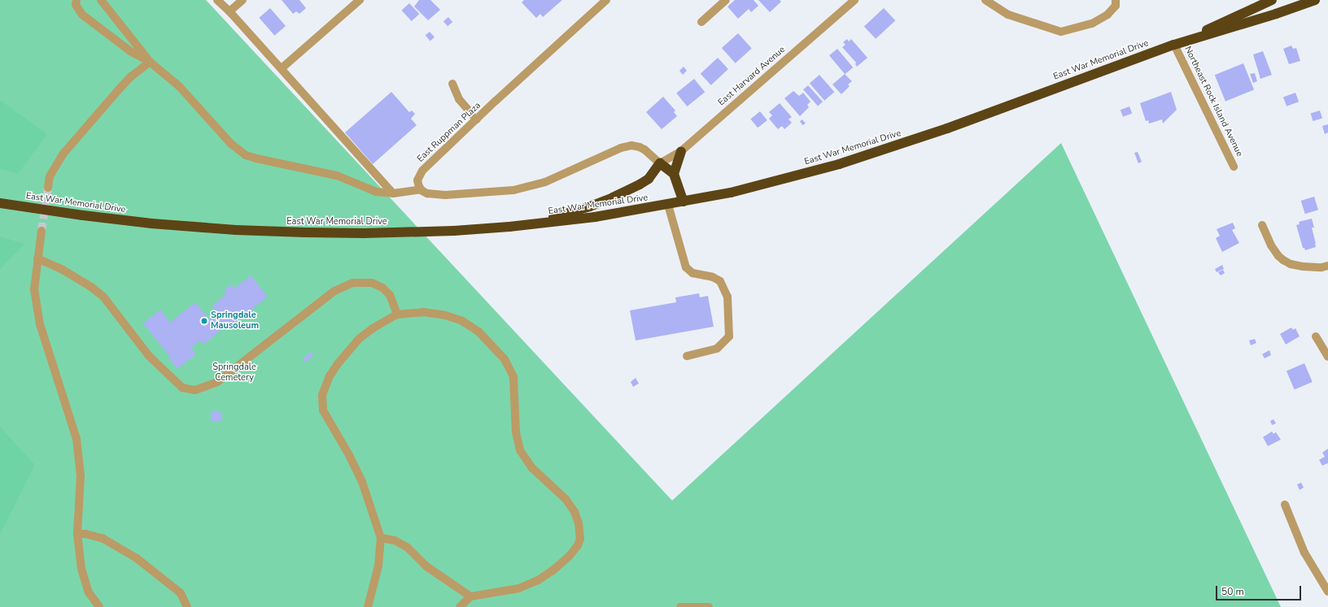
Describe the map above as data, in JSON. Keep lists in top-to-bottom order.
{
  "streets": {
    "highway": ["East War Memorial Drive"],
    "street": ["East Harvard Avenue", "Northeast Rock Island Avenue", "East Ruppman Plaza"]
  },
  "crossings": [
    ["East War Memorial Drive", "Northeast Rock Island Avenue"]
  ],
  "parks": ["Springdale Cemetery"],
  "places": ["Springdale Mausoleum"],
  "scale_bar": "50 m"
}
